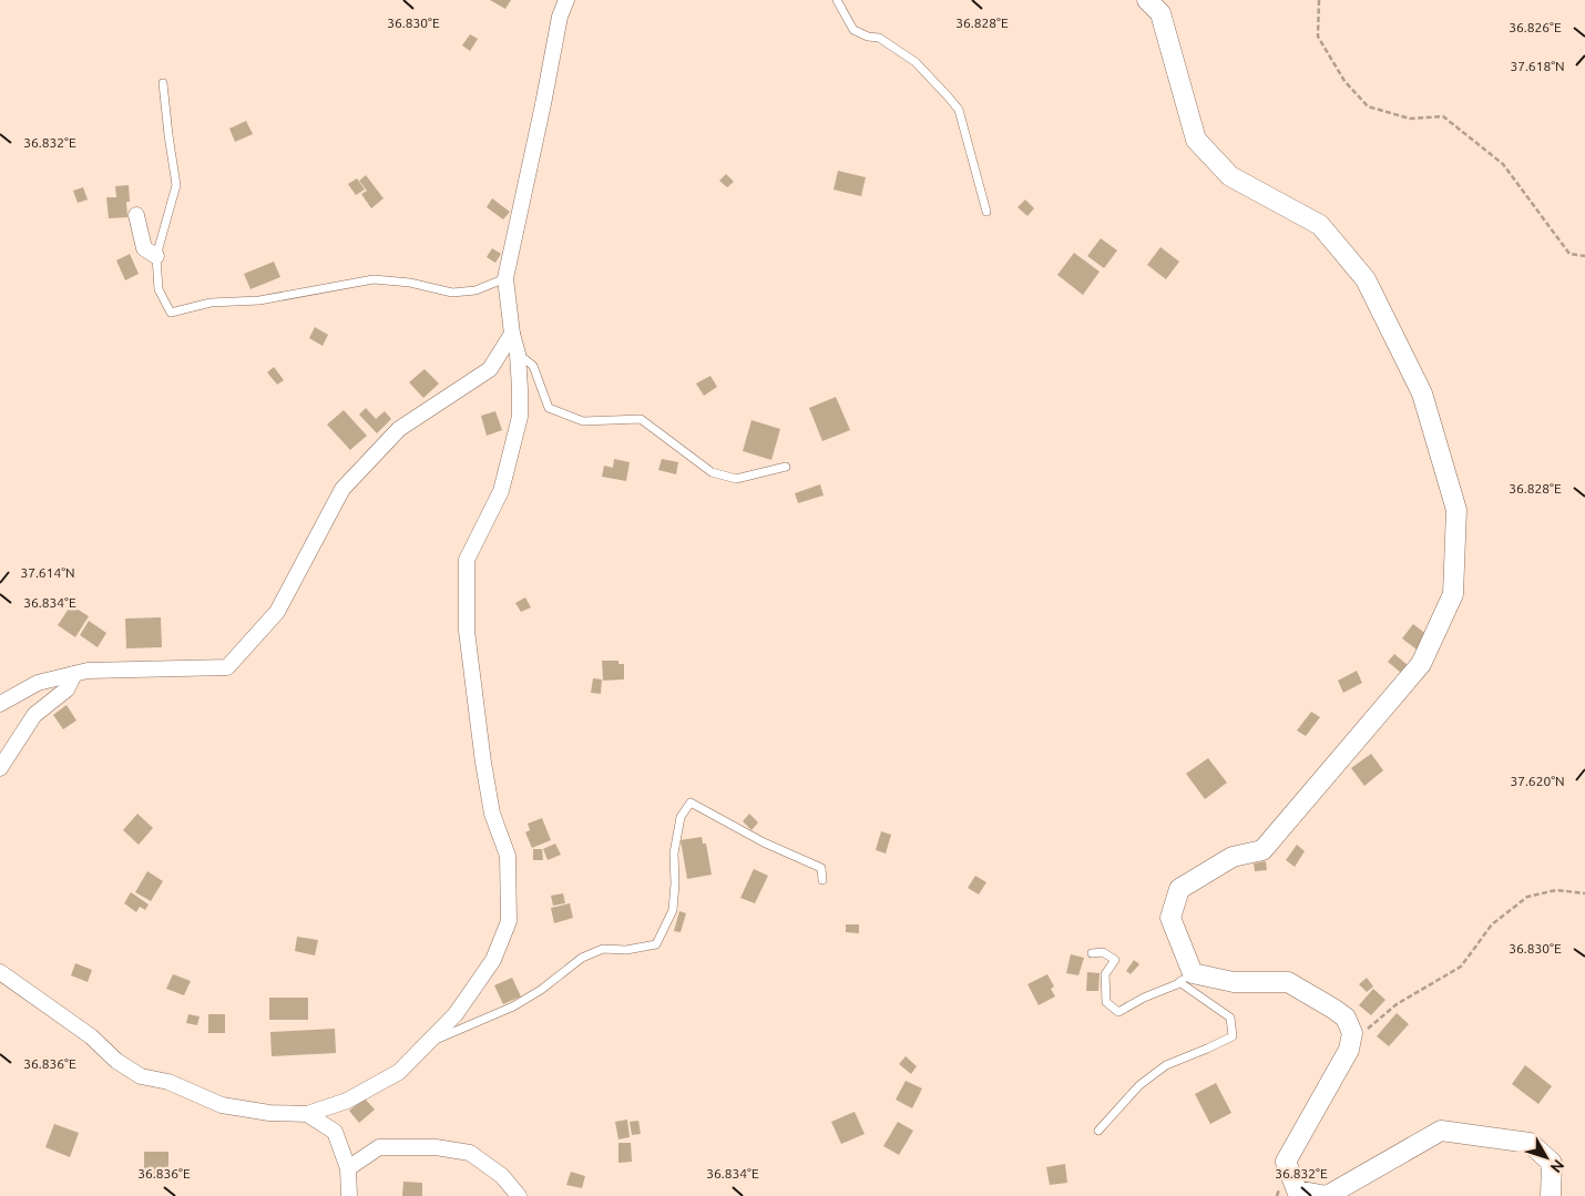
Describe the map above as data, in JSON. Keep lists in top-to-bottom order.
{
  "north": "bottom right",
  "coordinates": [
    "36.830°E",
    "36.828°E",
    "36.826°E",
    "37.618°N",
    "36.832°E",
    "37.614°N",
    "36.834°E",
    "37.620°N",
    "36.836°E"
  ]
}
